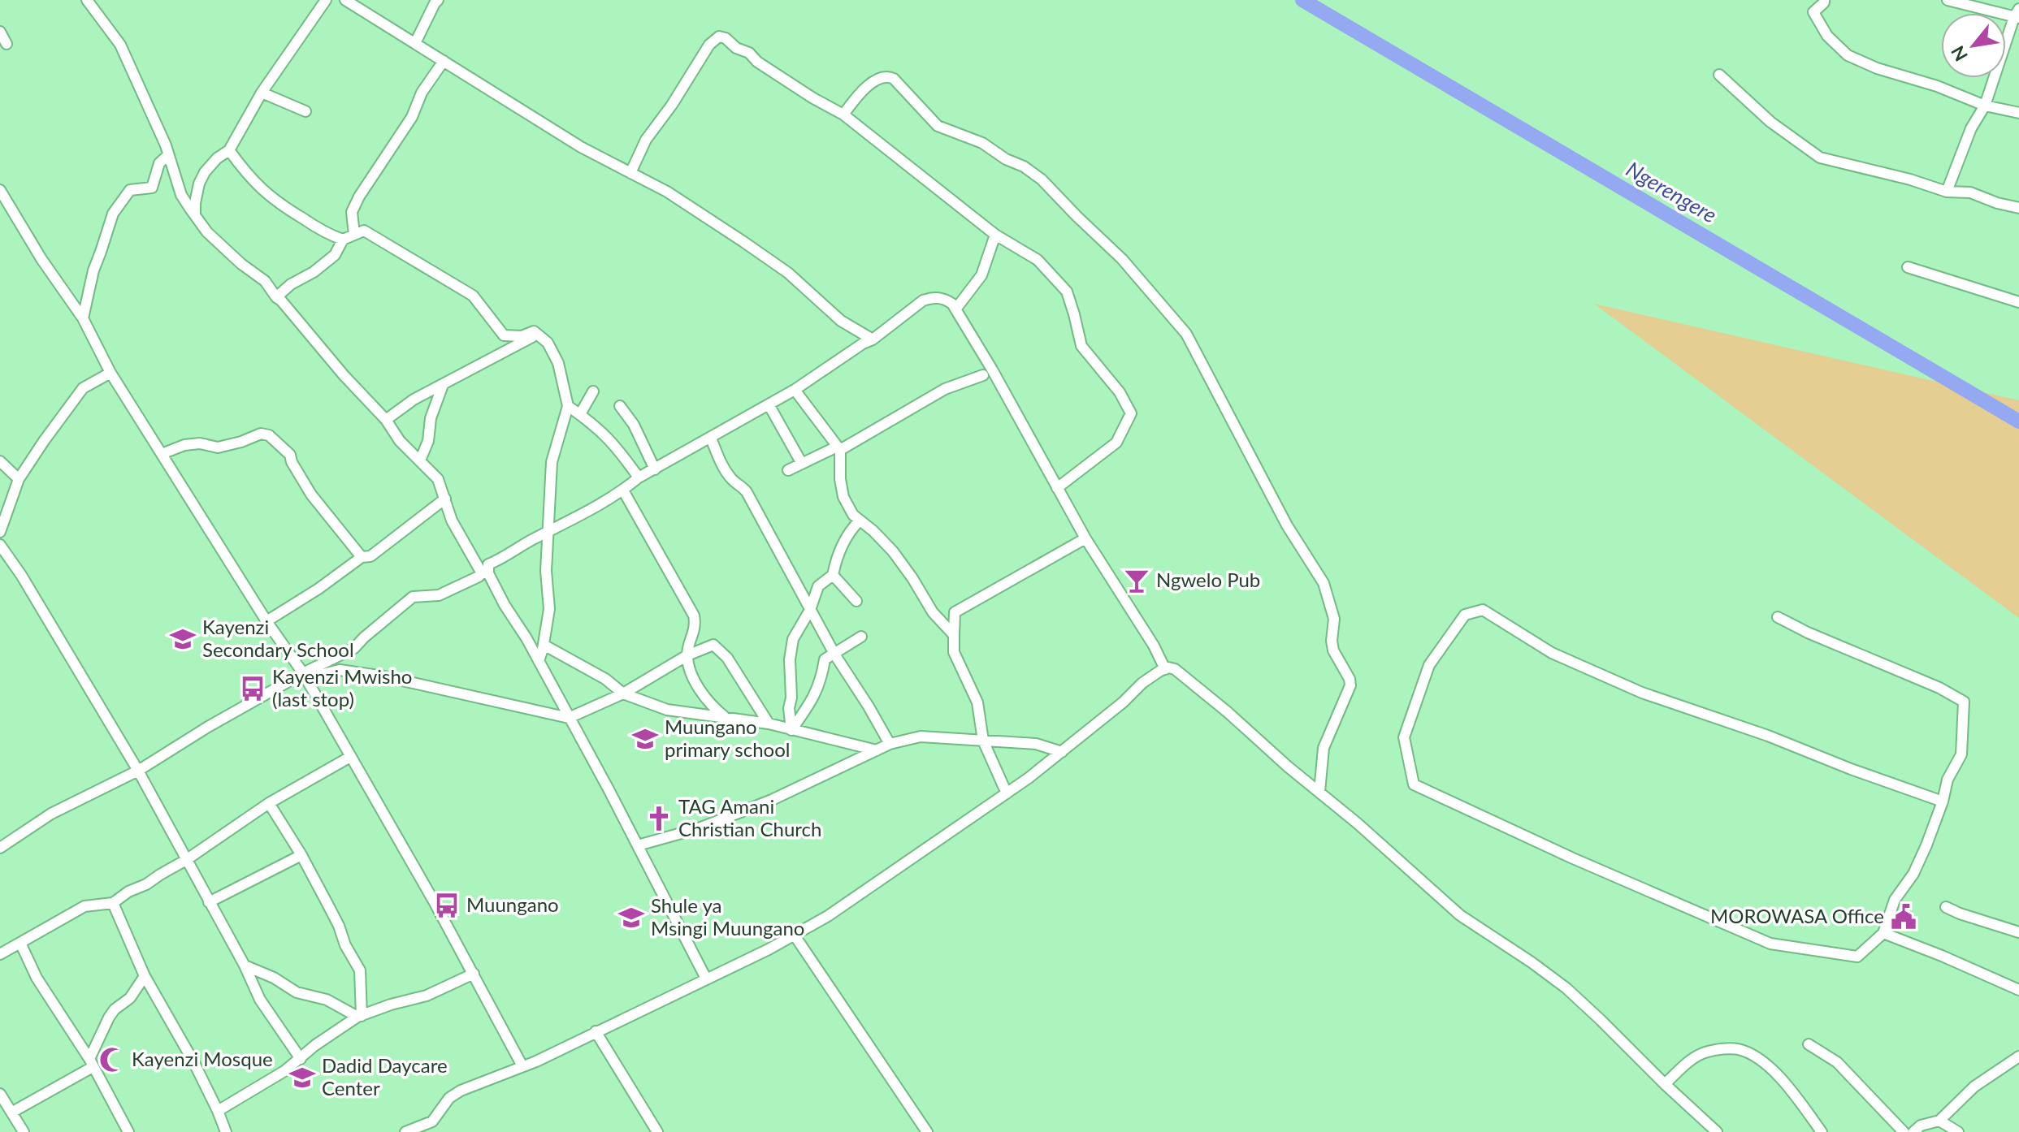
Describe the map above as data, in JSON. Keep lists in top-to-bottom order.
{
  "water": ["Ngerengere"],
  "places": {
    "bar": ["Ngwelo Pub"],
    "school or university": [
      "Kayenzi Secondary School",
      "Muungano primary school",
      "Shule ya Msingi Muungano",
      "Dadid Daycare Center"
    ],
    "bus stop": ["Kayenzi Mwisho (last stop)", "Muungano"],
    "church": ["TAG Amani Christian Church"],
    "public building": ["MOROWASA Office"],
    "mosque": ["Kayenzi Mosque"]
  },
  "north": "bottom left"
}
